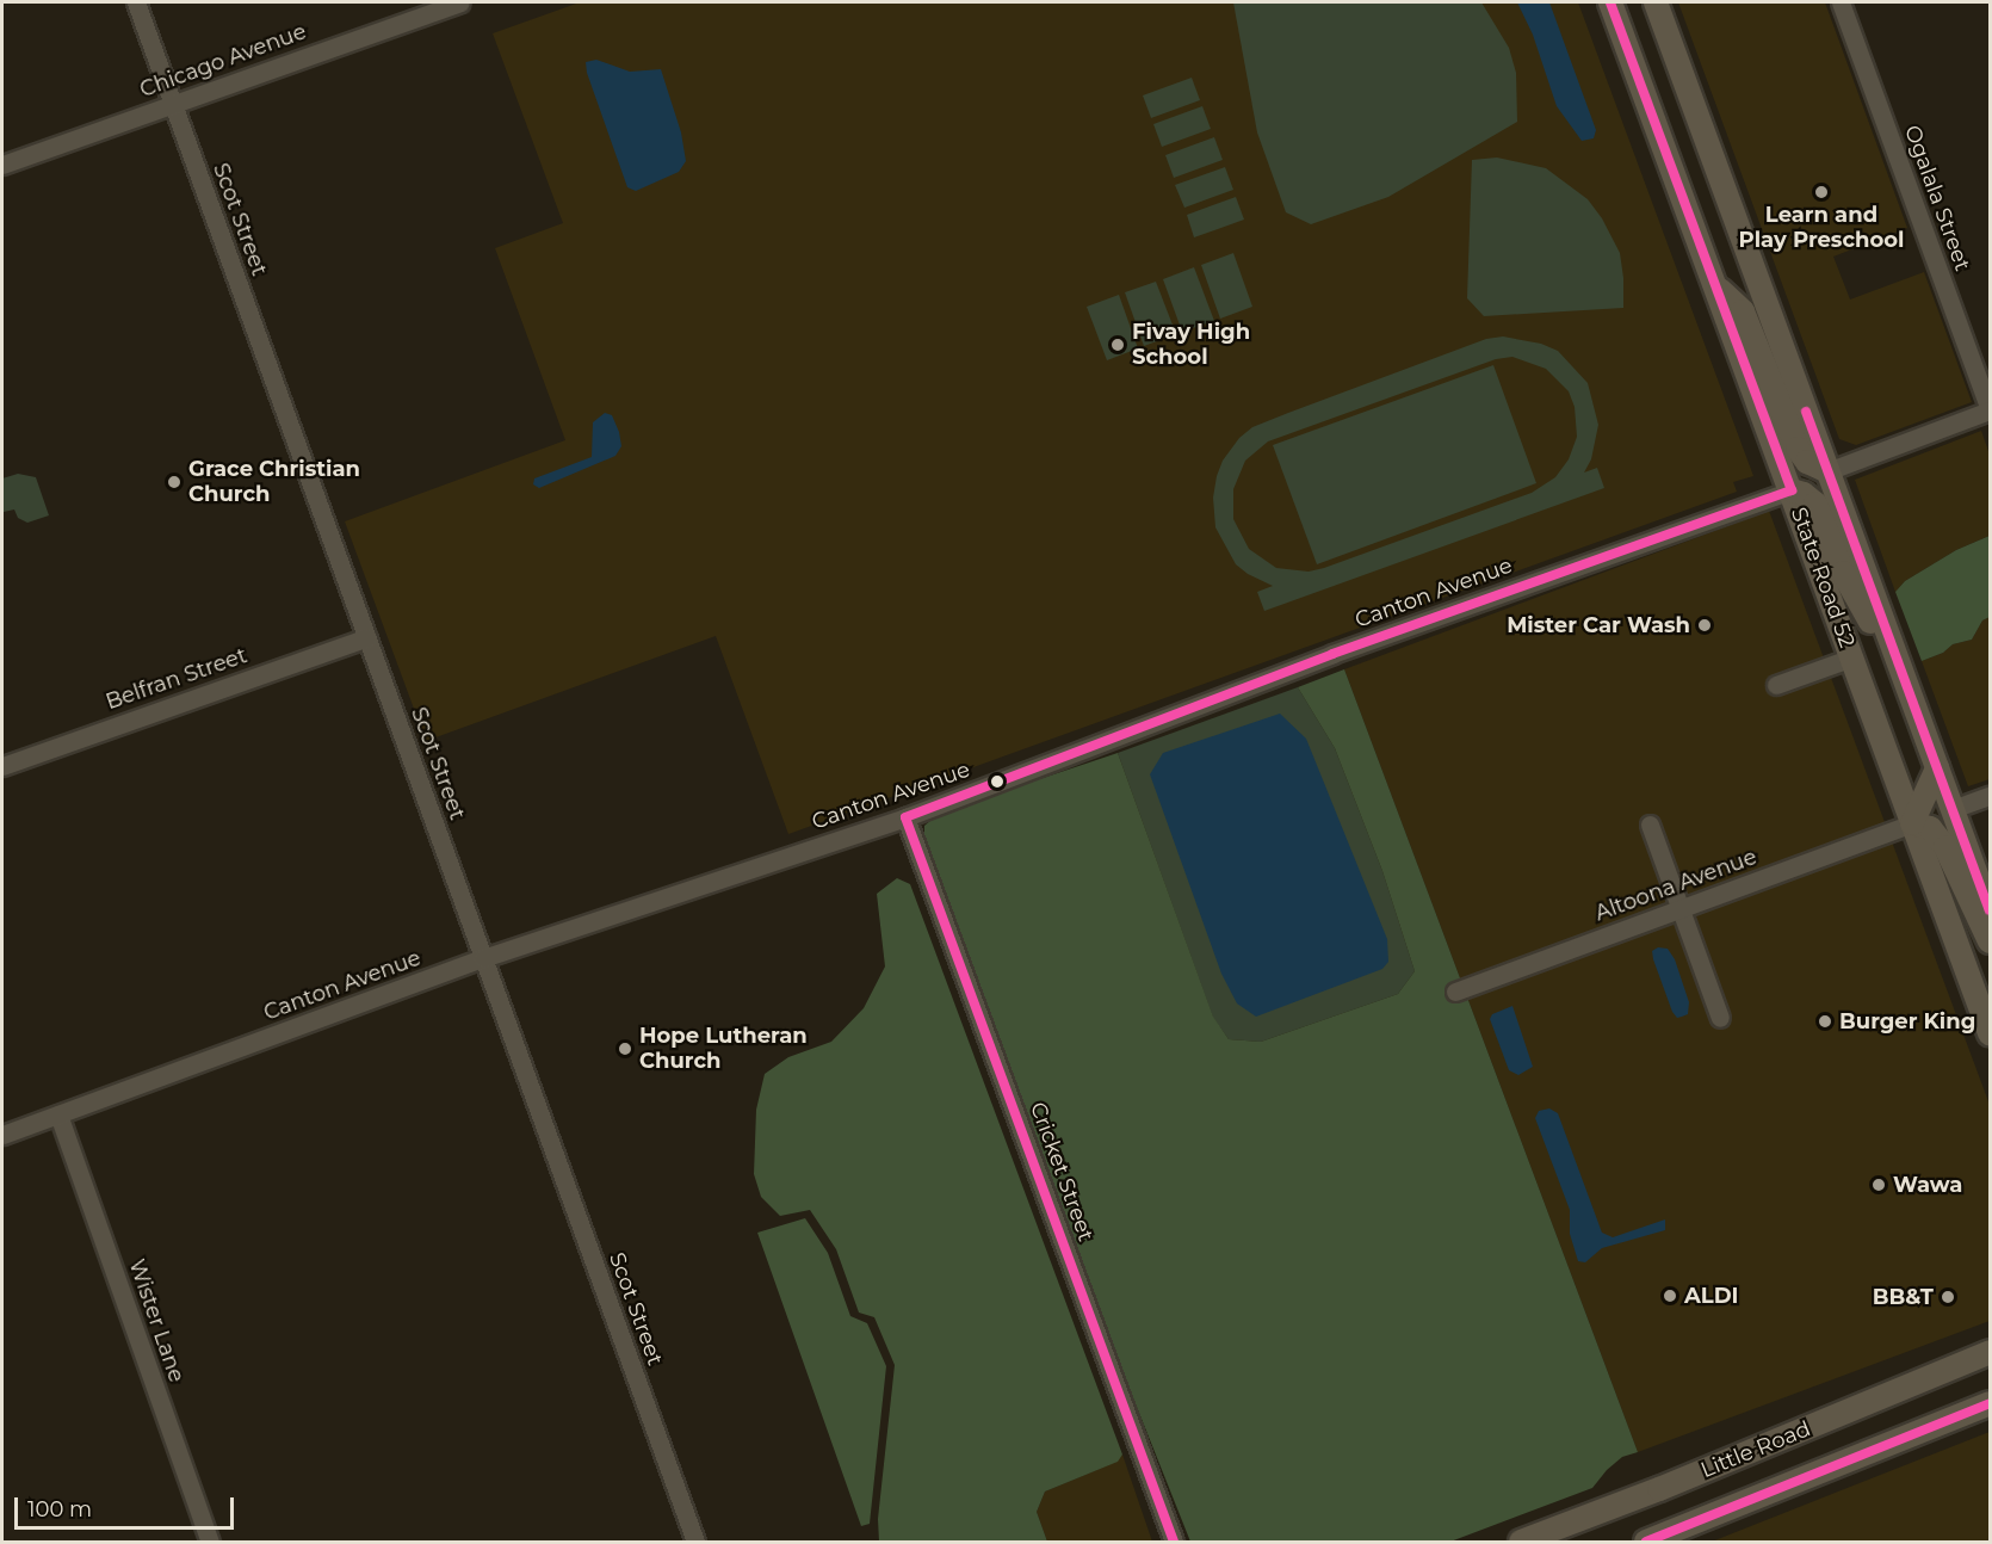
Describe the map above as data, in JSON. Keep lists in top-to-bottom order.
{
  "streets": {
    "main road": ["State Road 52", "Little Road"],
    "street": [
      "Chicago Avenue",
      "Ogalala Street",
      "Scot Street",
      "Canton Avenue",
      "Belfran Street",
      "Altoona Avenue",
      "Cricket Street",
      "Wister Lane"
    ]
  },
  "crossings": [
    ["Chicago Avenue", "Scot Street"],
    ["Scot Street", "Canton Avenue"],
    ["Scot Street", "Belfran Street"],
    ["State Road 52", "Canton Avenue"],
    ["State Road 52", "Altoona Avenue"],
    ["Canton Avenue", "Cricket Street"],
    ["Canton Avenue", "Wister Lane"]
  ],
  "places": [
    "Learn and Play Preschool",
    "Fivay High School",
    "Grace Christian Church",
    "Mister Car Wash",
    "Burger King",
    "Hope Lutheran Church",
    "Wawa",
    "ALDI",
    "BB&T"
  ],
  "scale_bar": "100 m"
}
